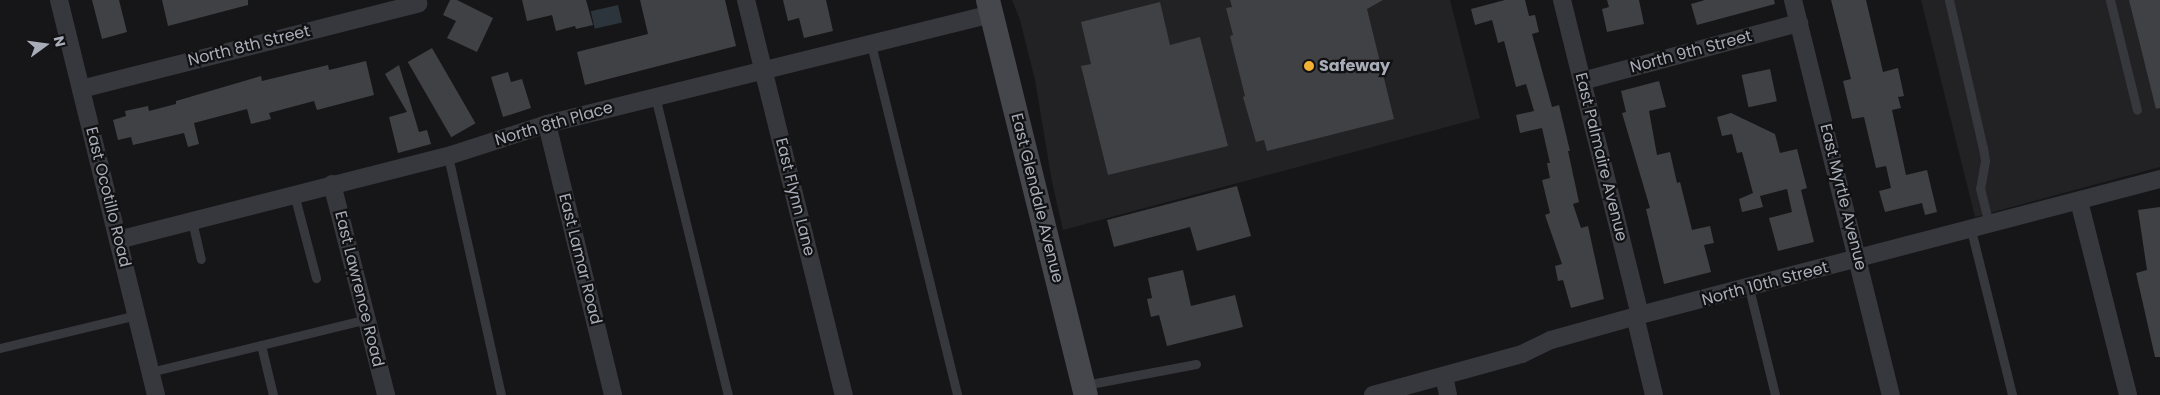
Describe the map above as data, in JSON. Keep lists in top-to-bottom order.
{
  "streets": {
    "main road": ["East Glendale Avenue"],
    "street": [
      "North 8th Street",
      "North 9th Street",
      "North 8th Place",
      "East Palmaire Avenue",
      "East Ocotillo Road",
      "East Flynn Lane",
      "East Myrtle Avenue",
      "East Lamar Road",
      "North 10th Street",
      "East Lawrence Road"
    ]
  },
  "crossings": [
    ["North 8th Street", "East Ocotillo Road"],
    ["North 9th Street", "East Palmaire Avenue"],
    ["North 9th Street", "East Myrtle Avenue"],
    ["North 8th Place", "East Ocotillo Road"],
    ["North 8th Place", "East Flynn Lane"],
    ["North 8th Place", "East Glendale Avenue"],
    ["North 8th Place", "East Lamar Road"],
    ["North 8th Place", "East Lawrence Road"],
    ["East Palmaire Avenue", "North 10th Street"],
    ["East Myrtle Avenue", "North 10th Street"]
  ],
  "places": ["Safeway"],
  "north": "right"
}
